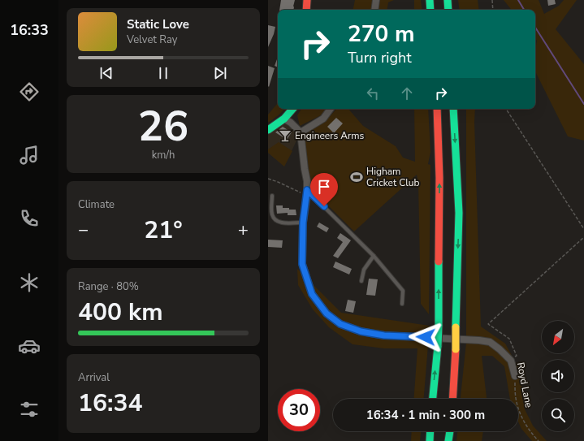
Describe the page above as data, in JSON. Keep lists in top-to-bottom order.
{
  "streets": {
    "street": ["Royd Lane"]
  },
  "places": {
    "bar": ["Engineers Arms"],
    "sports": ["Higham Cricket Club"]
  },
  "north": "bottom left",
  "page": {
    "tabs": "16:33",
    "turn": ["270 m", "Turn right"],
    "song": ["Static Love", "Velvet Ray"],
    "tile": [
      ["26", "km/h"],
      "Climate",
      ["Range · 80%", "400 km"],
      ["Arrival", "16:34"]
    ],
    "heat": ["−", "21°", "+"],
    "limit": "30",
    "trip": "16:34 · 1 min · 300 m"
  }
}
